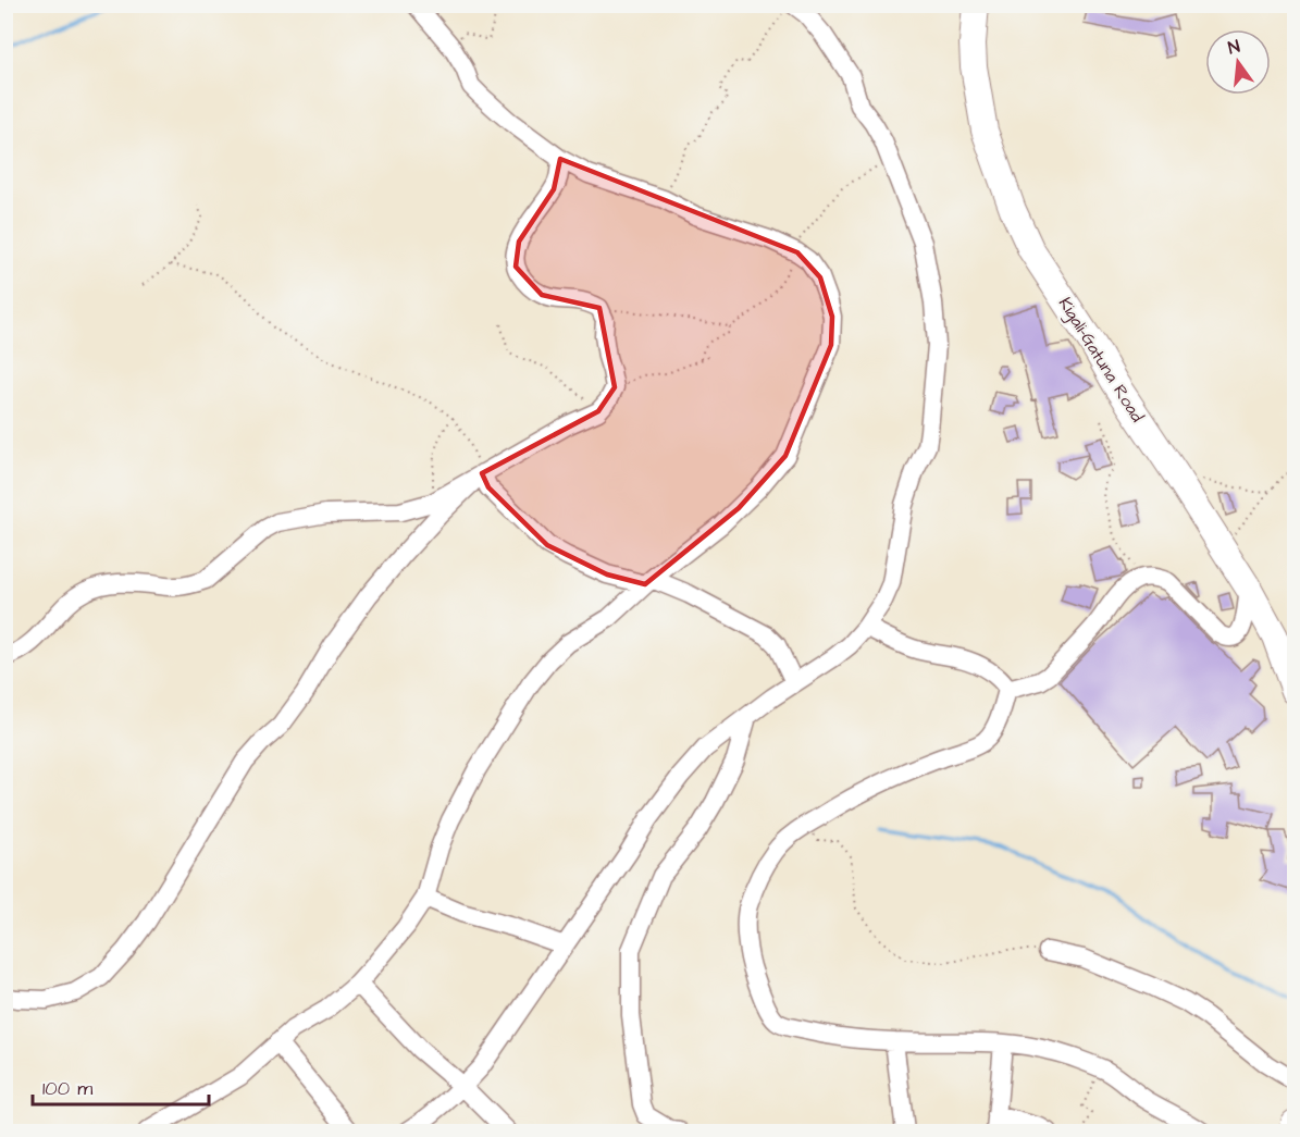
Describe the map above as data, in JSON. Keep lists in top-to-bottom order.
{
  "streets": {
    "highway": ["Kigali-Gatuna Road"]
  },
  "scale_bar": "100 m",
  "north": "top"
}
